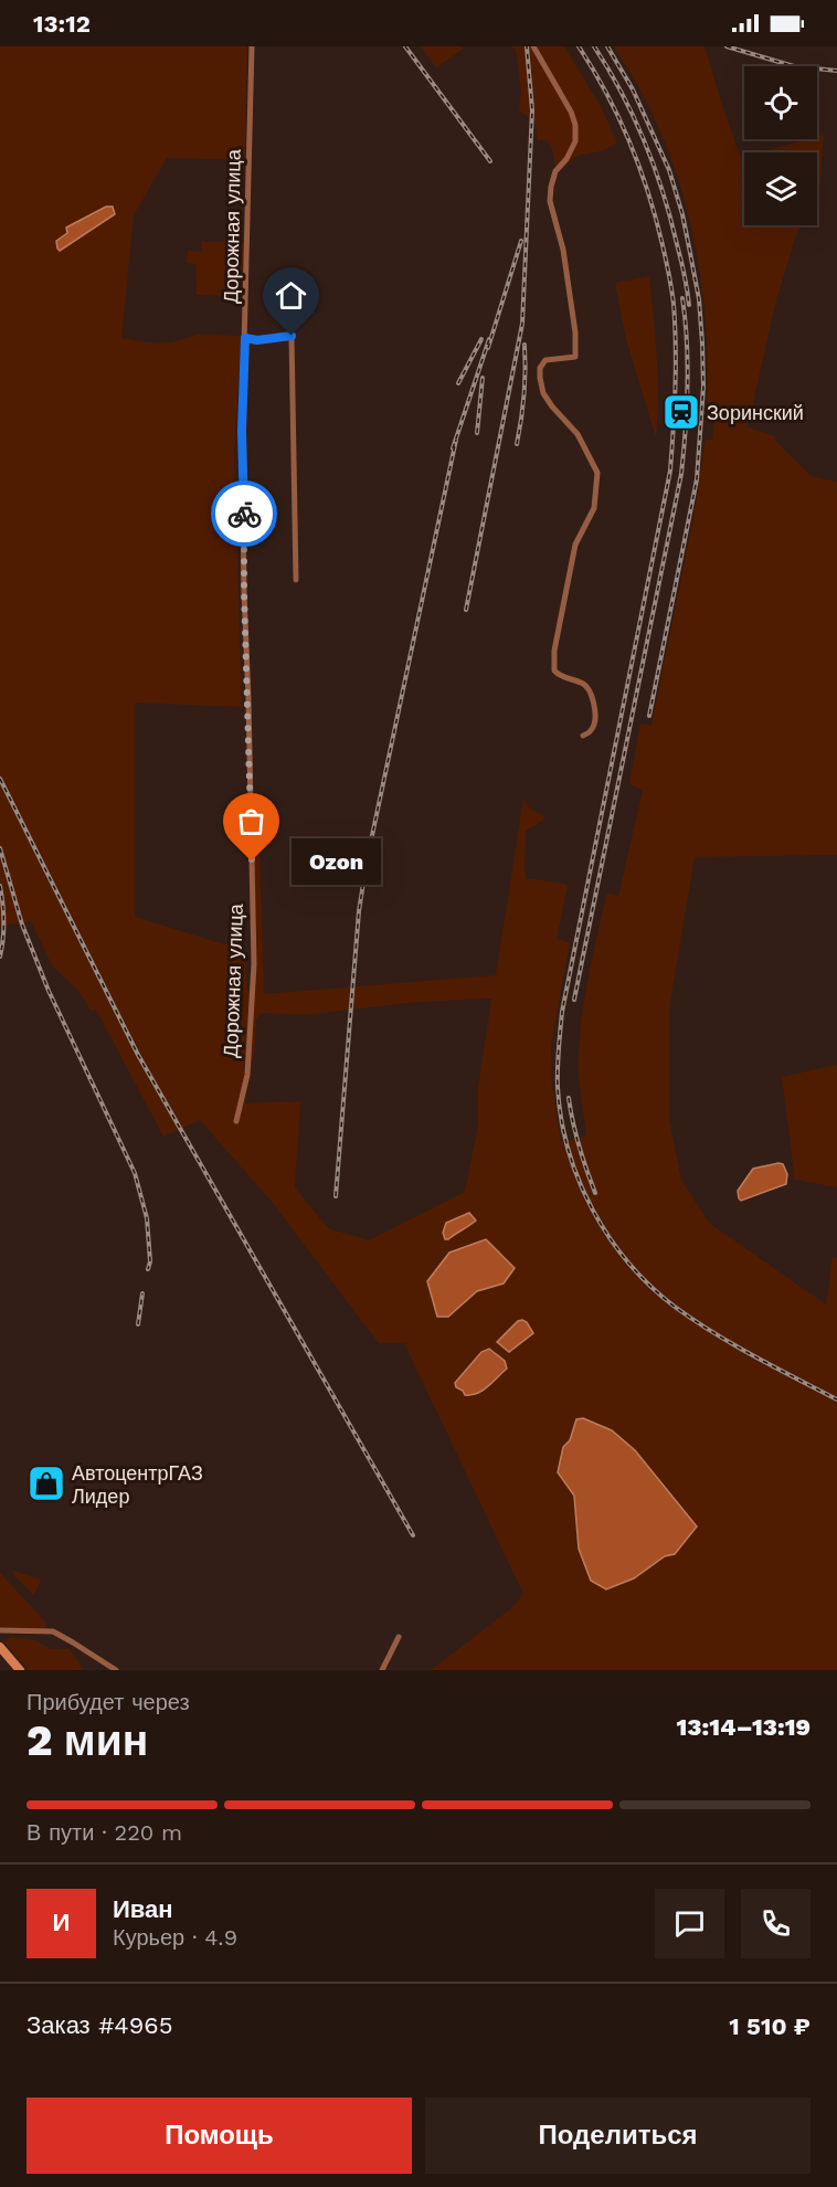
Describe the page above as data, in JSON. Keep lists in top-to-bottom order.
{
  "streets": {
    "street": ["Дорожная улица"]
  },
  "places": {
    "station": ["Зоринский"],
    "other": ["Ozon"],
    "shop": ["АвтоцентрГАЗ Лидер"]
  },
  "page": {
    "status": "13:12",
    "bubble": "Ozon",
    "heading": ["2 мин", "Прибудет через", "13:14–13:19"],
    "panel": [
      "Иван",
      "Курьер · 4.9",
      "Заказ #4965",
      "1 510 ₽"
    ],
    "bar": "В пути · 220 m",
    "round": "И",
    "buttons": ["Помощь", "Поделиться"]
  }
}
